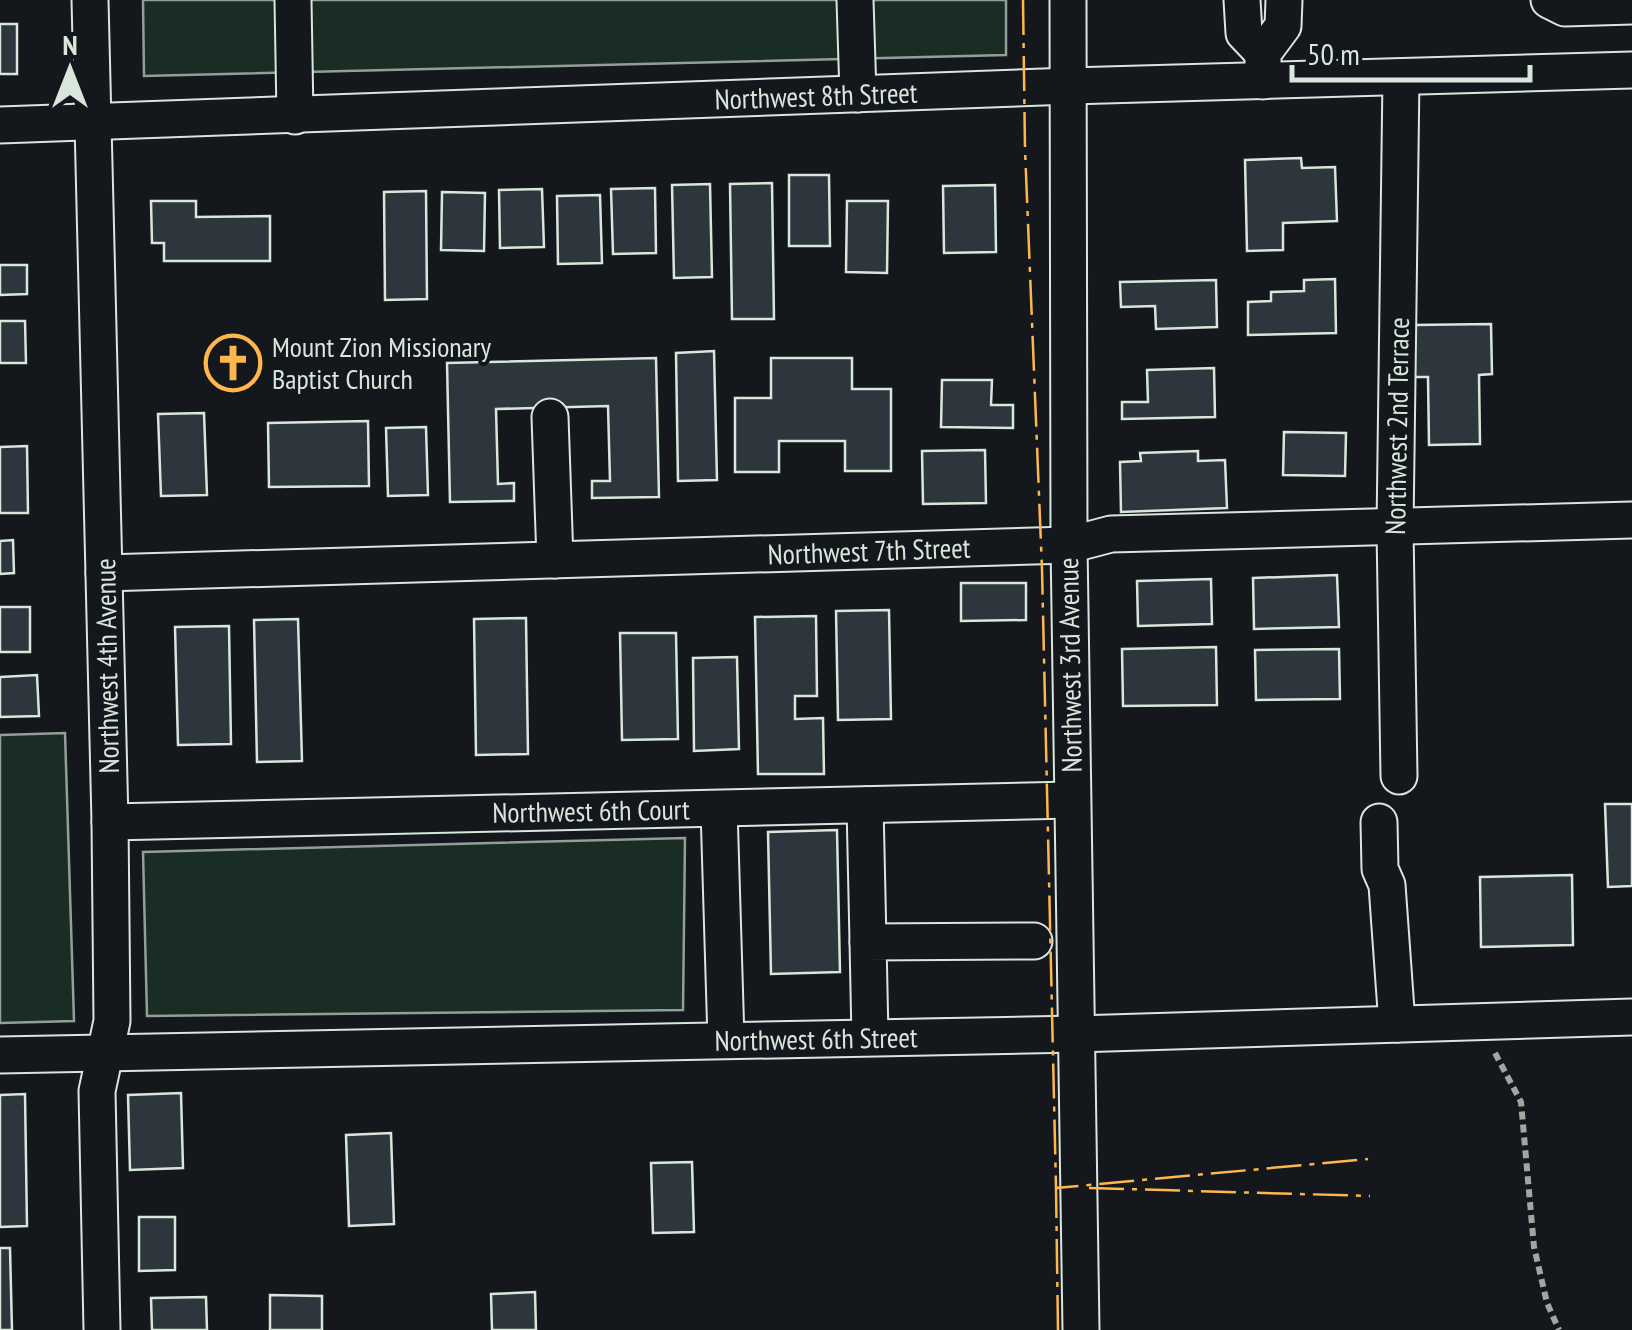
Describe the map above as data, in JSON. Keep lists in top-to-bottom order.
{
  "streets": {
    "street": [
      "Northwest 8th Street",
      "Northwest 2nd Terrace",
      "Northwest 7th Street",
      "Northwest 3rd Avenue",
      "Northwest 4th Avenue",
      "Northwest 6th Court",
      "Northwest 6th Street"
    ]
  },
  "crossings": [
    ["Northwest 8th Street", "Northwest 2nd Terrace"],
    ["Northwest 8th Street", "Northwest 3rd Avenue"],
    ["Northwest 8th Street", "Northwest 4th Avenue"],
    ["Northwest 2nd Terrace", "Northwest 7th Street"],
    ["Northwest 7th Street", "Northwest 3rd Avenue"],
    ["Northwest 7th Street", "Northwest 4th Avenue"],
    ["Northwest 3rd Avenue", "Northwest 6th Court"],
    ["Northwest 3rd Avenue", "Northwest 6th Street"],
    ["Northwest 4th Avenue", "Northwest 6th Court"],
    ["Northwest 4th Avenue", "Northwest 6th Street"]
  ],
  "places": {
    "church": ["Mount Zion Missionary Baptist Church"]
  },
  "scale_bar": "50 m",
  "north": "top"
}
